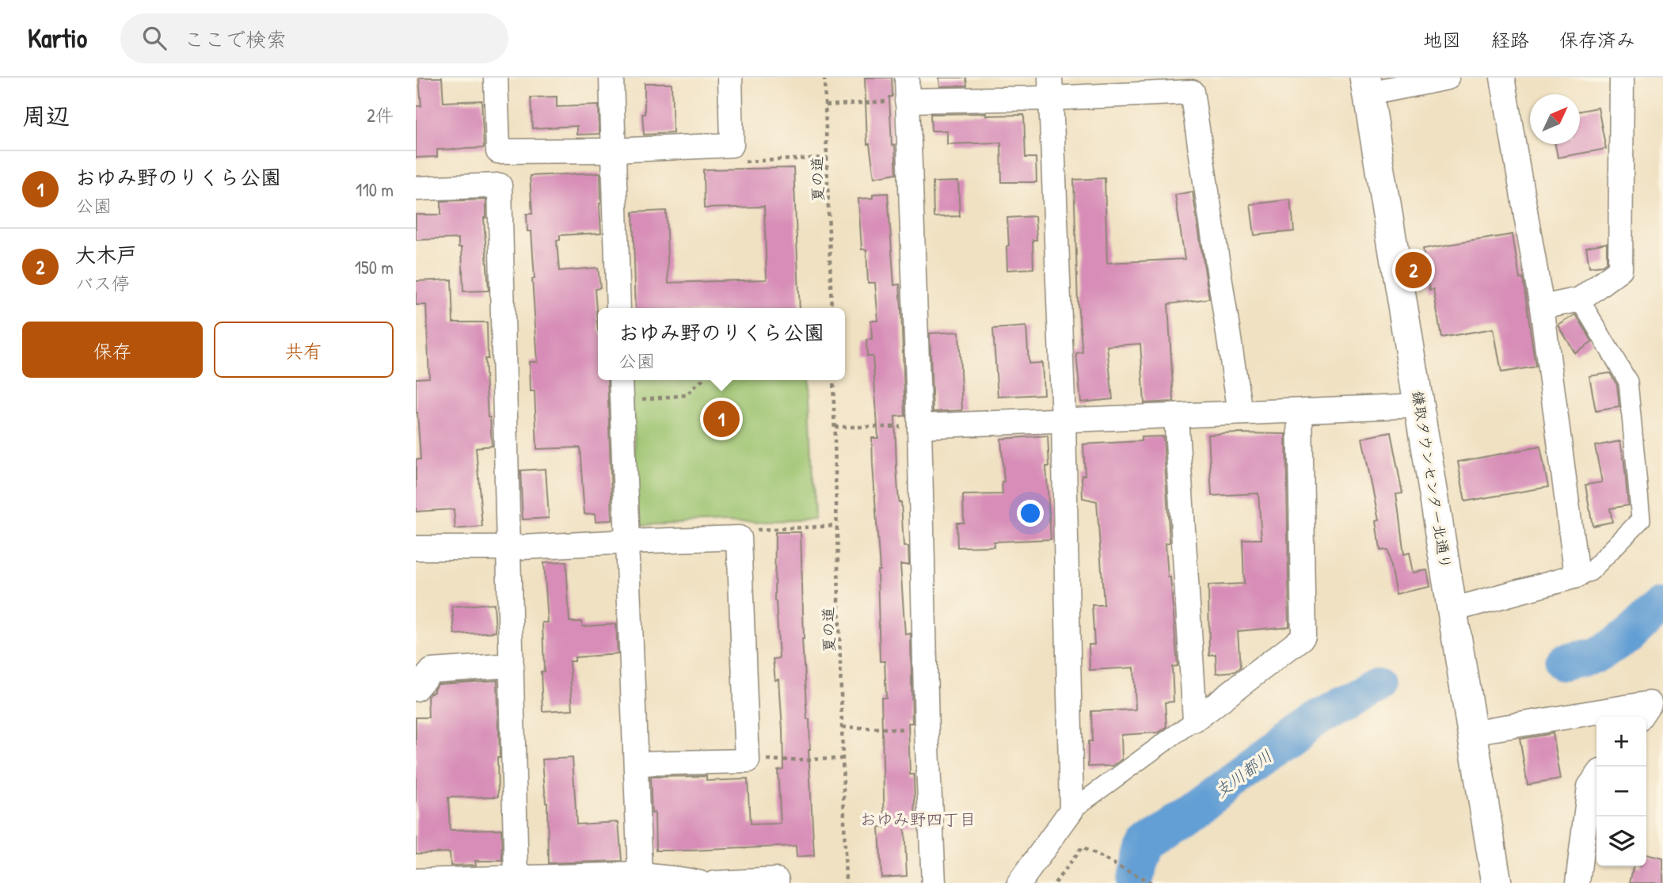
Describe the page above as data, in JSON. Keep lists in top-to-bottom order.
{
  "streets": {
    "street": ["鎌取タウンセンター北通り"],
    "path": ["夏の道"]
  },
  "districts": ["おゆみ野四丁目"],
  "water": ["支川都川"],
  "north": "top right",
  "page": {
    "header": "Kartio",
    "search": "ここで検索",
    "nav": ["地図", "経路", "保存済み"],
    "heading": ["周辺", "2件"],
    "list": [
      {
        "mark": "1",
        "name": "おゆみ野のりくら公園",
        "note": "公園",
        "value": "110 m"
      },
      {
        "mark": "2",
        "name": "大木戸",
        "note": "バス停",
        "value": "150 m"
      }
    ],
    "pins": ["2", "1"],
    "buttons": ["保存", "共有"],
    "popup": ["おゆみ野のりくら公園", "公園"],
    "map_buttons": ["+", "−"]
  }
}
